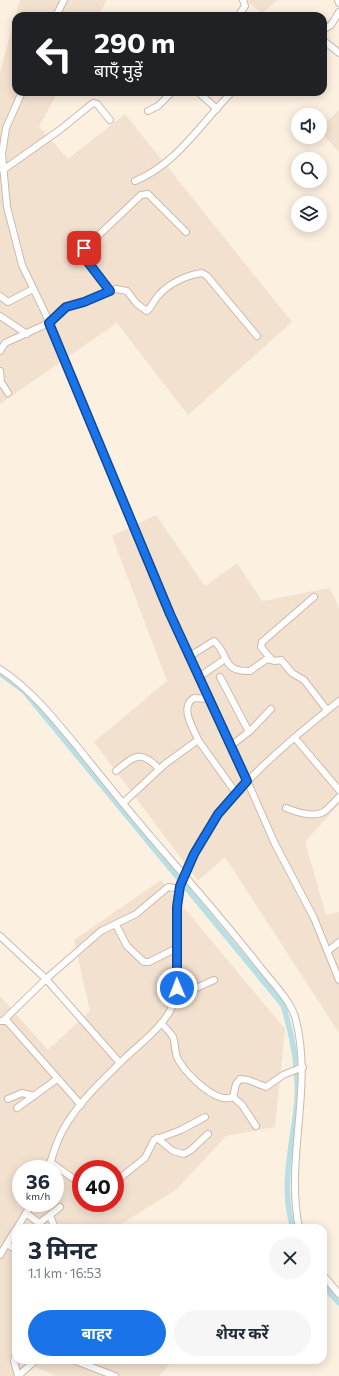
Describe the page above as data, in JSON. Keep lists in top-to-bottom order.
{
  "page": {
    "turn": ["290 m", "बाएँ मुड़ें"],
    "speed": "36 km/h",
    "limit": "40",
    "heading": ["3 मिनट", "1.1 km · 16:53"],
    "buttons": ["बाहर", "शेयर करें"]
  }
}
